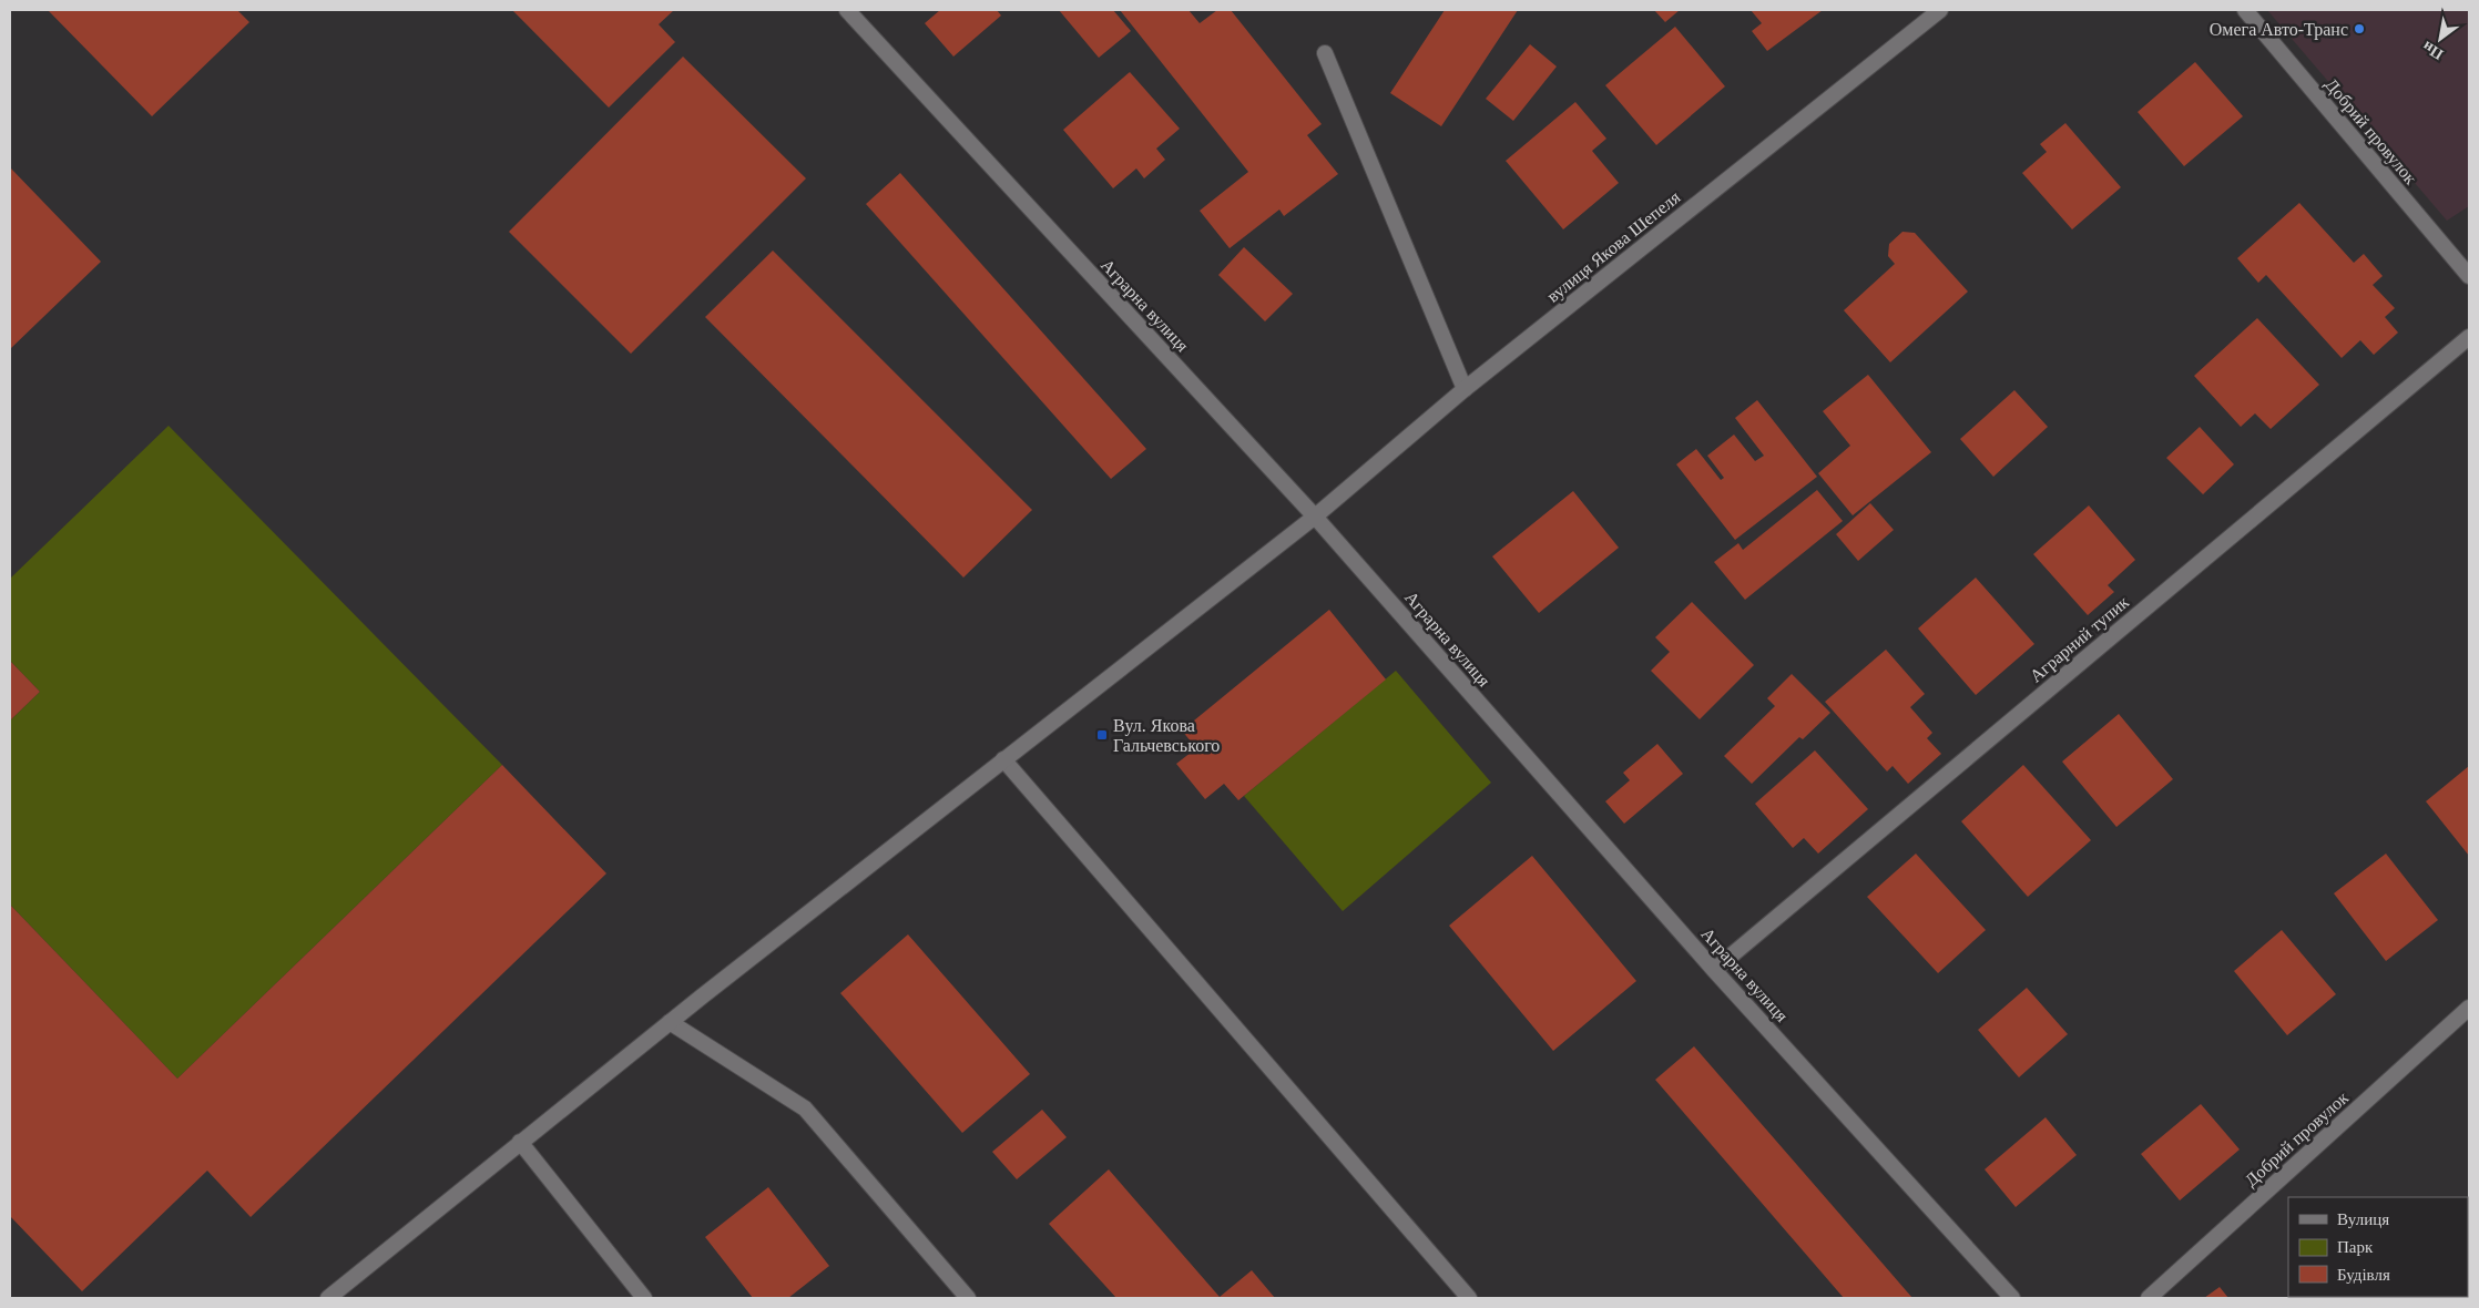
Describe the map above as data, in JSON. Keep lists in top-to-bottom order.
{
  "streets": {
    "street": [
      "Добрий провулок",
      "вулиця Якова Шепеля",
      "Аграрна вулиця",
      "Аграрний тупик"
    ]
  },
  "crossings": [
    ["вулиця Якова Шепеля", "Аграрна вулиця"],
    ["Аграрна вулиця", "Аграрний тупик"]
  ],
  "places": {
    "other": ["Омега Авто-Транс"],
    "transit": ["Вул. Якова Гальчевського"]
  },
  "legend": ["Вулиця", "Парк", "Будівля"],
  "north": "bottom left"
}
